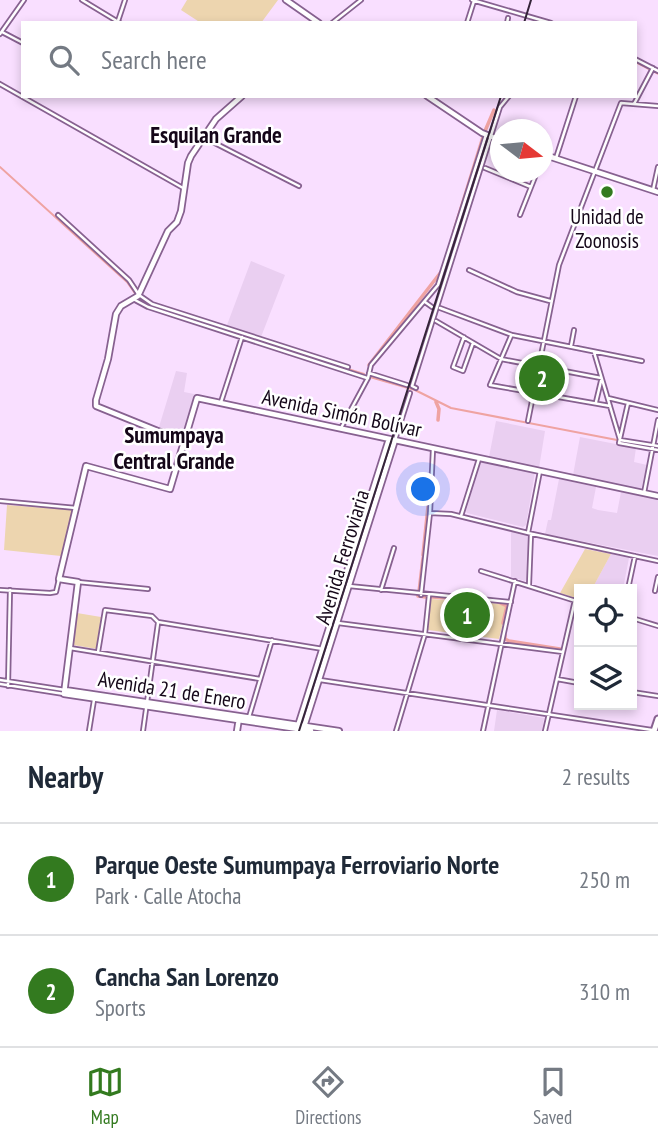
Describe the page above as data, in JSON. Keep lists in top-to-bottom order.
{
  "streets": {
    "street": ["Avenida Simón Bolívar", "Avenida Ferroviaria", "Avenida 21 de Enero"]
  },
  "crossings": [
    ["Avenida Simón Bolívar", "Avenida Ferroviaria"],
    ["Avenida Ferroviaria", "Avenida 21 de Enero"]
  ],
  "districts": ["Esquilan Grande", "Sumumpaya Central Grande"],
  "places": ["Unidad de Zoonosis"],
  "north": "right",
  "page": {
    "search": "Search here",
    "pins": ["2", "1"],
    "heading": ["Nearby", "2 results"],
    "list": [
      {
        "mark": "1",
        "name": "Parque Oeste Sumumpaya Ferroviario Norte",
        "note": "Park · Calle Atocha",
        "value": "250 m"
      },
      {
        "mark": "2",
        "name": "Cancha San Lorenzo",
        "note": "Sports",
        "value": "310 m"
      }
    ],
    "nav": ["Map", "Directions", "Saved"]
  }
}
